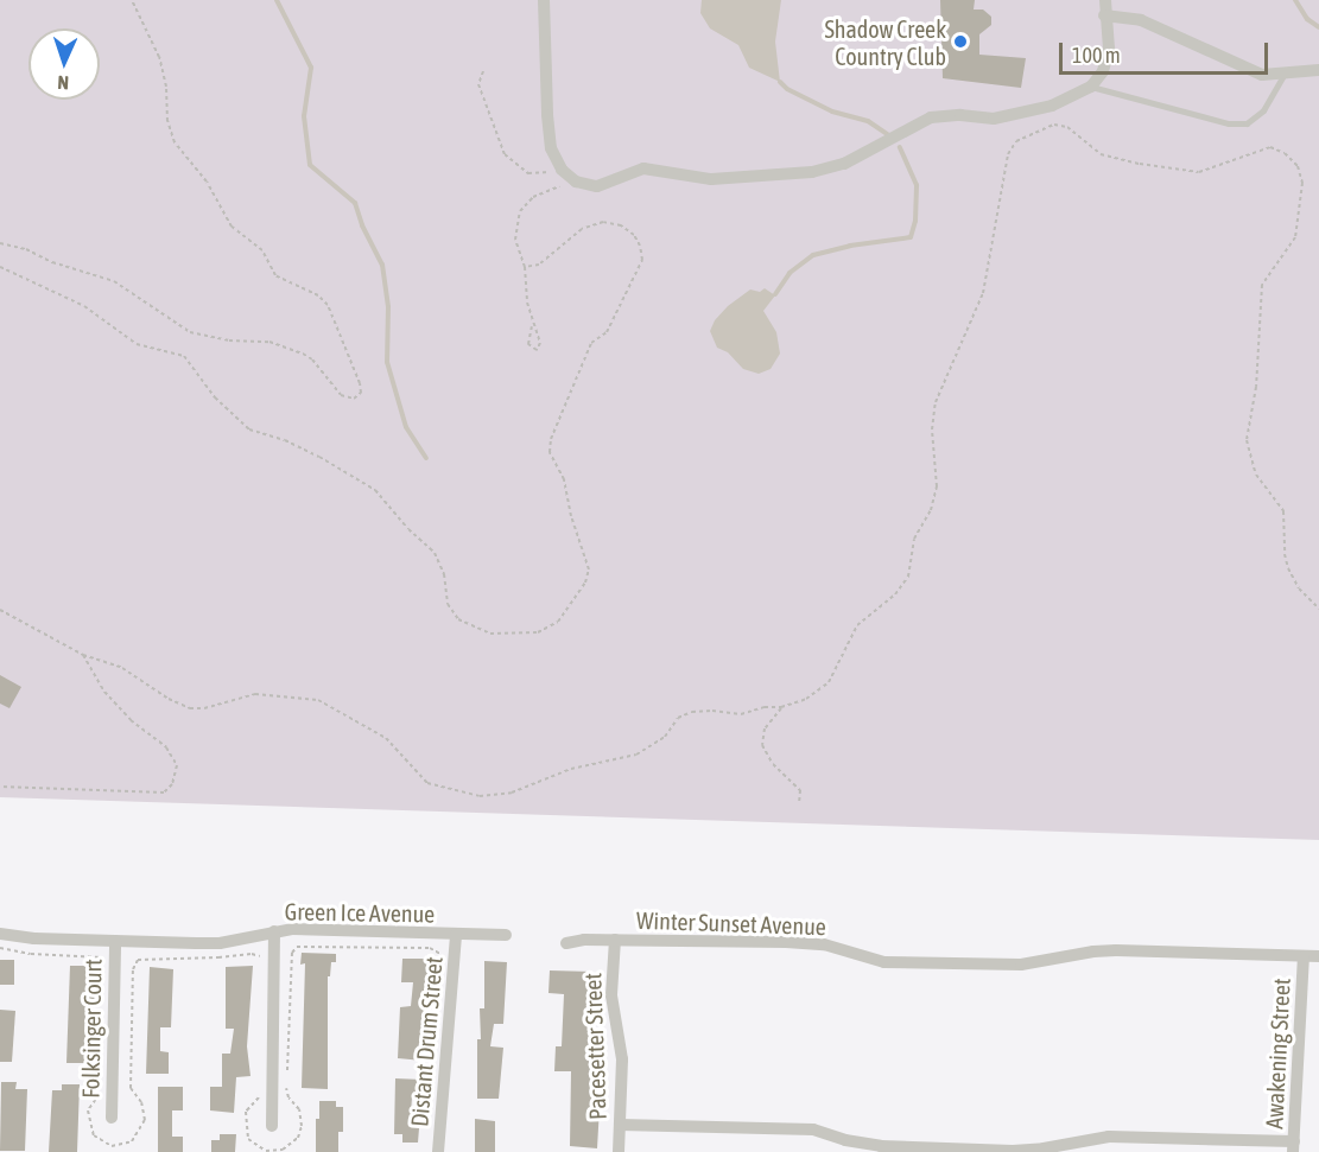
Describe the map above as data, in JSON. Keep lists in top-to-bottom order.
{
  "streets": {
    "street": [
      "Green Ice Avenue",
      "Winter Sunset Avenue",
      "Folksinger Court",
      "Distant Drum Street",
      "Pacesetter Street",
      "Awakening Street"
    ]
  },
  "crossings": [
    ["Green Ice Avenue", "Folksinger Court"],
    ["Green Ice Avenue", "Distant Drum Street"],
    ["Winter Sunset Avenue", "Pacesetter Street"],
    ["Winter Sunset Avenue", "Awakening Street"]
  ],
  "places": ["Shadow Creek Country Club"],
  "scale_bar": "100 m",
  "north": "bottom"
}
